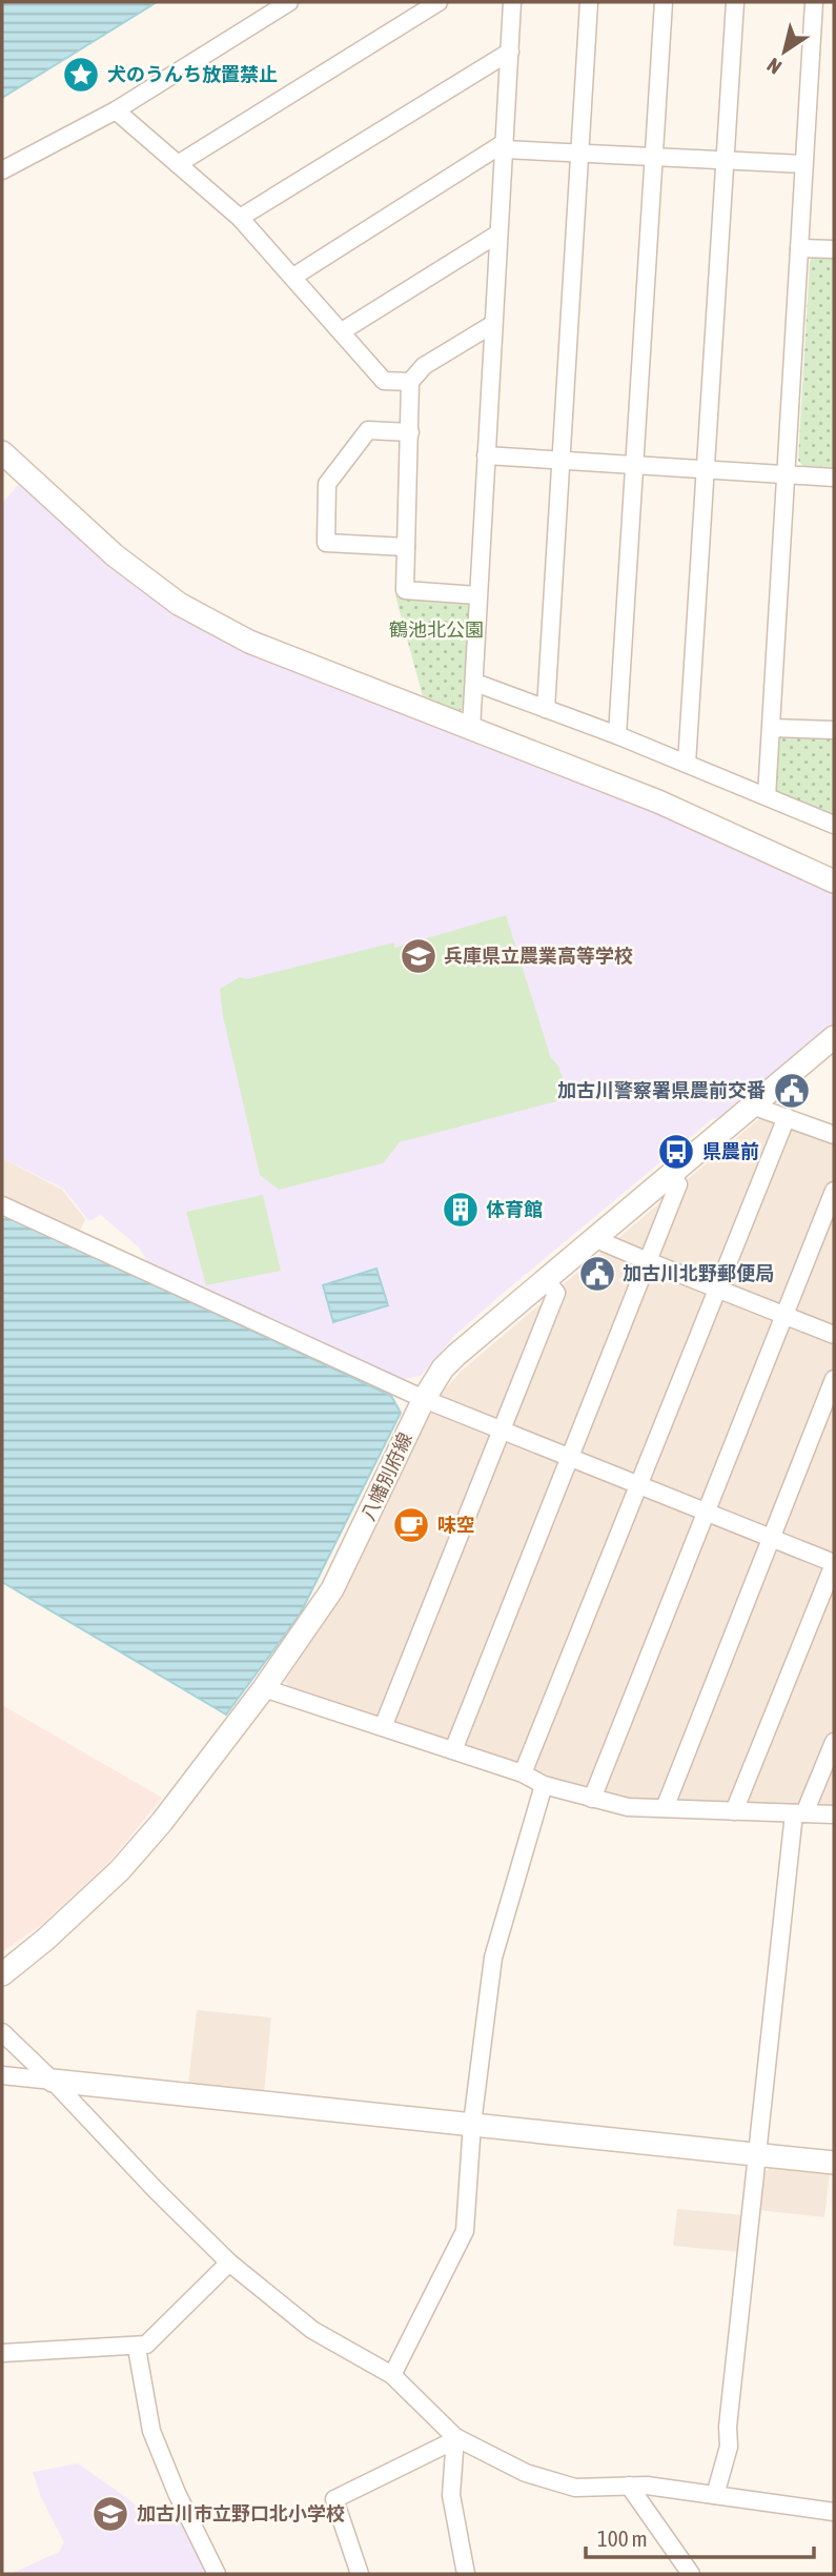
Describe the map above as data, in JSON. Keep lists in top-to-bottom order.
{
  "streets": {
    "street": ["八幡別府線"]
  },
  "parks": ["鶴池北公園"],
  "places": {
    "place": ["犬のうんち放置禁止"],
    "school or university": ["兵庫県立農業高等学校", "加古川市立野口北小学校"],
    "public building": ["加古川警察署県農前交番", "加古川北野郵便局"],
    "bus stop": ["県農前"],
    "building": ["体育館"],
    "cafe": ["味空"]
  },
  "scale_bar": "100 m",
  "north": "bottom left"
}
